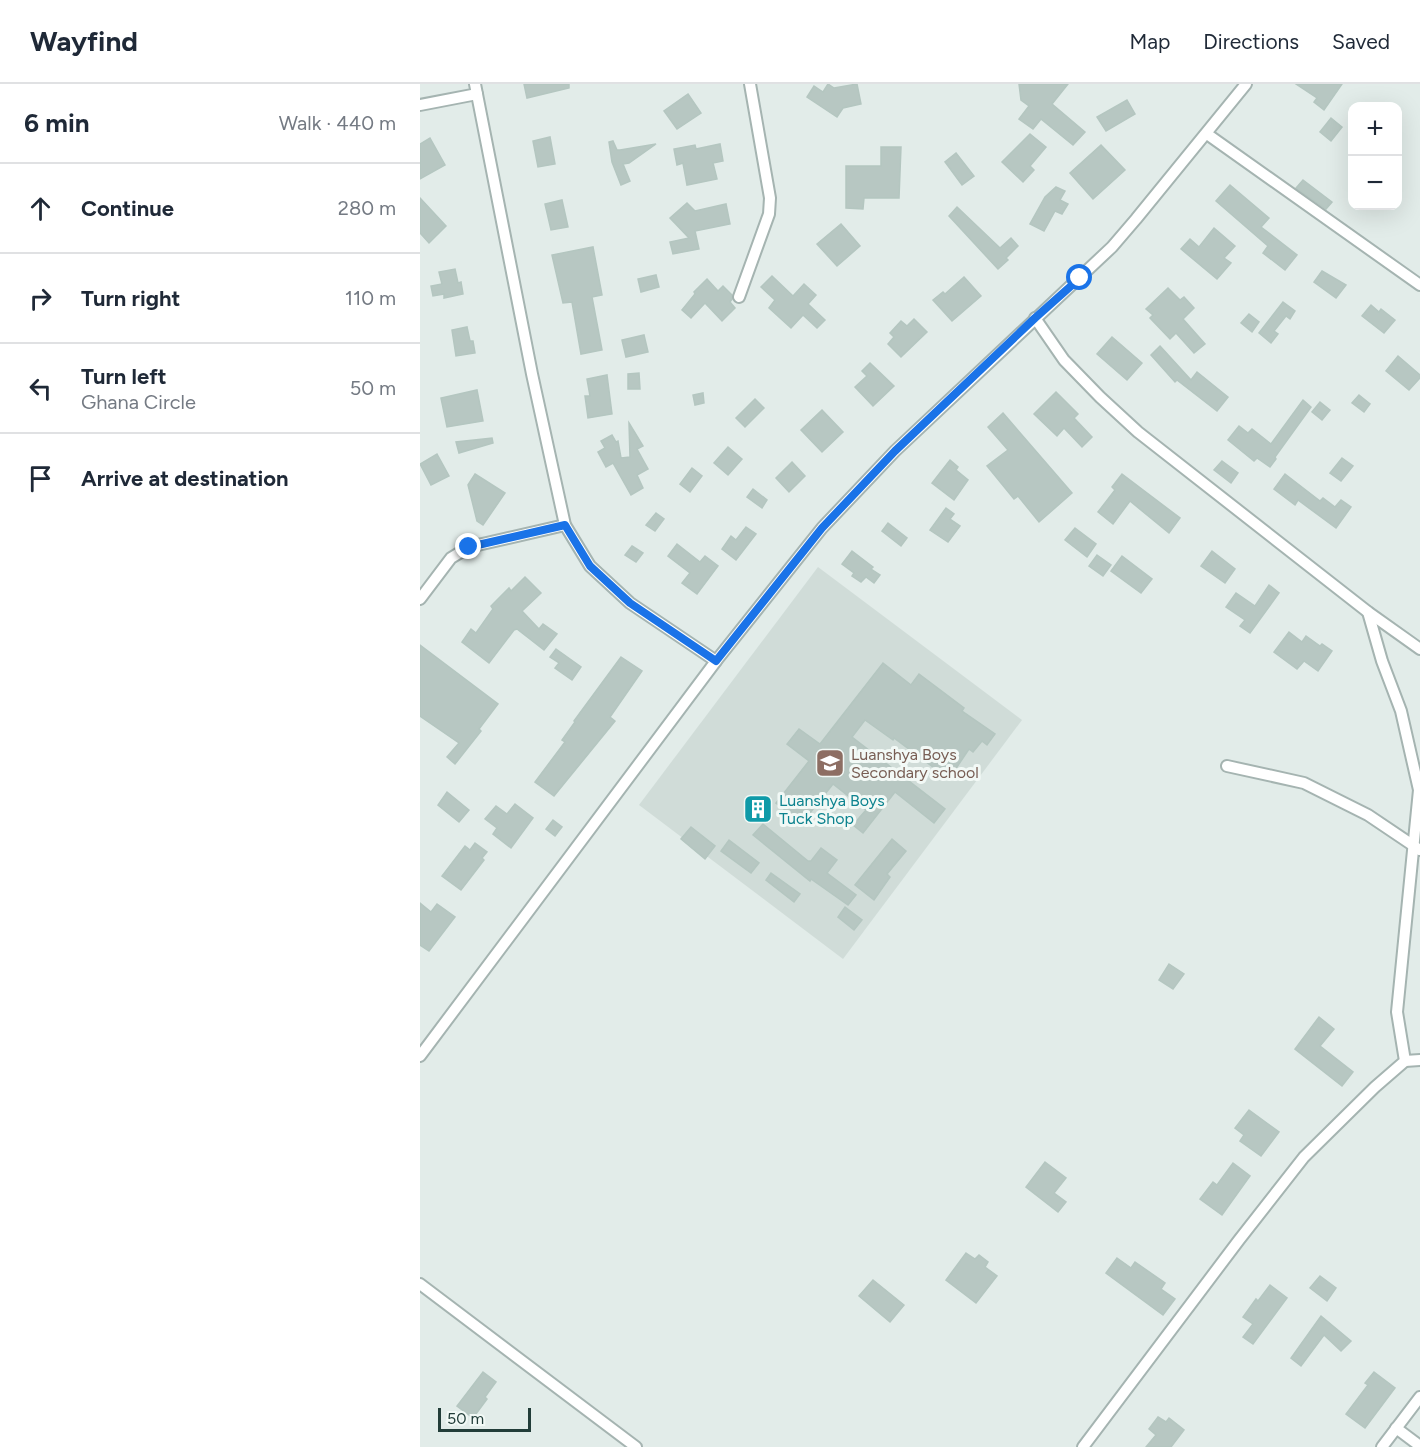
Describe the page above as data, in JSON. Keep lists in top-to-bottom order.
{
  "places": {
    "school or university": ["Luanshya Boys Secondary school"],
    "building": ["Luanshya Boys Tuck Shop"]
  },
  "scale_bar": "50 m",
  "page": {
    "header": "Wayfind",
    "nav": ["Map", "Directions", "Saved"],
    "heading": ["6 min", "Walk · 440 m"],
    "map_buttons": ["+", "−"],
    "list": [
      ["Continue", "280 m"],
      ["Turn right", "110 m"],
      ["Turn left", "Ghana Circle", "50 m"],
      "Arrive at destination"
    ],
    "scale": "50 m"
  }
}
